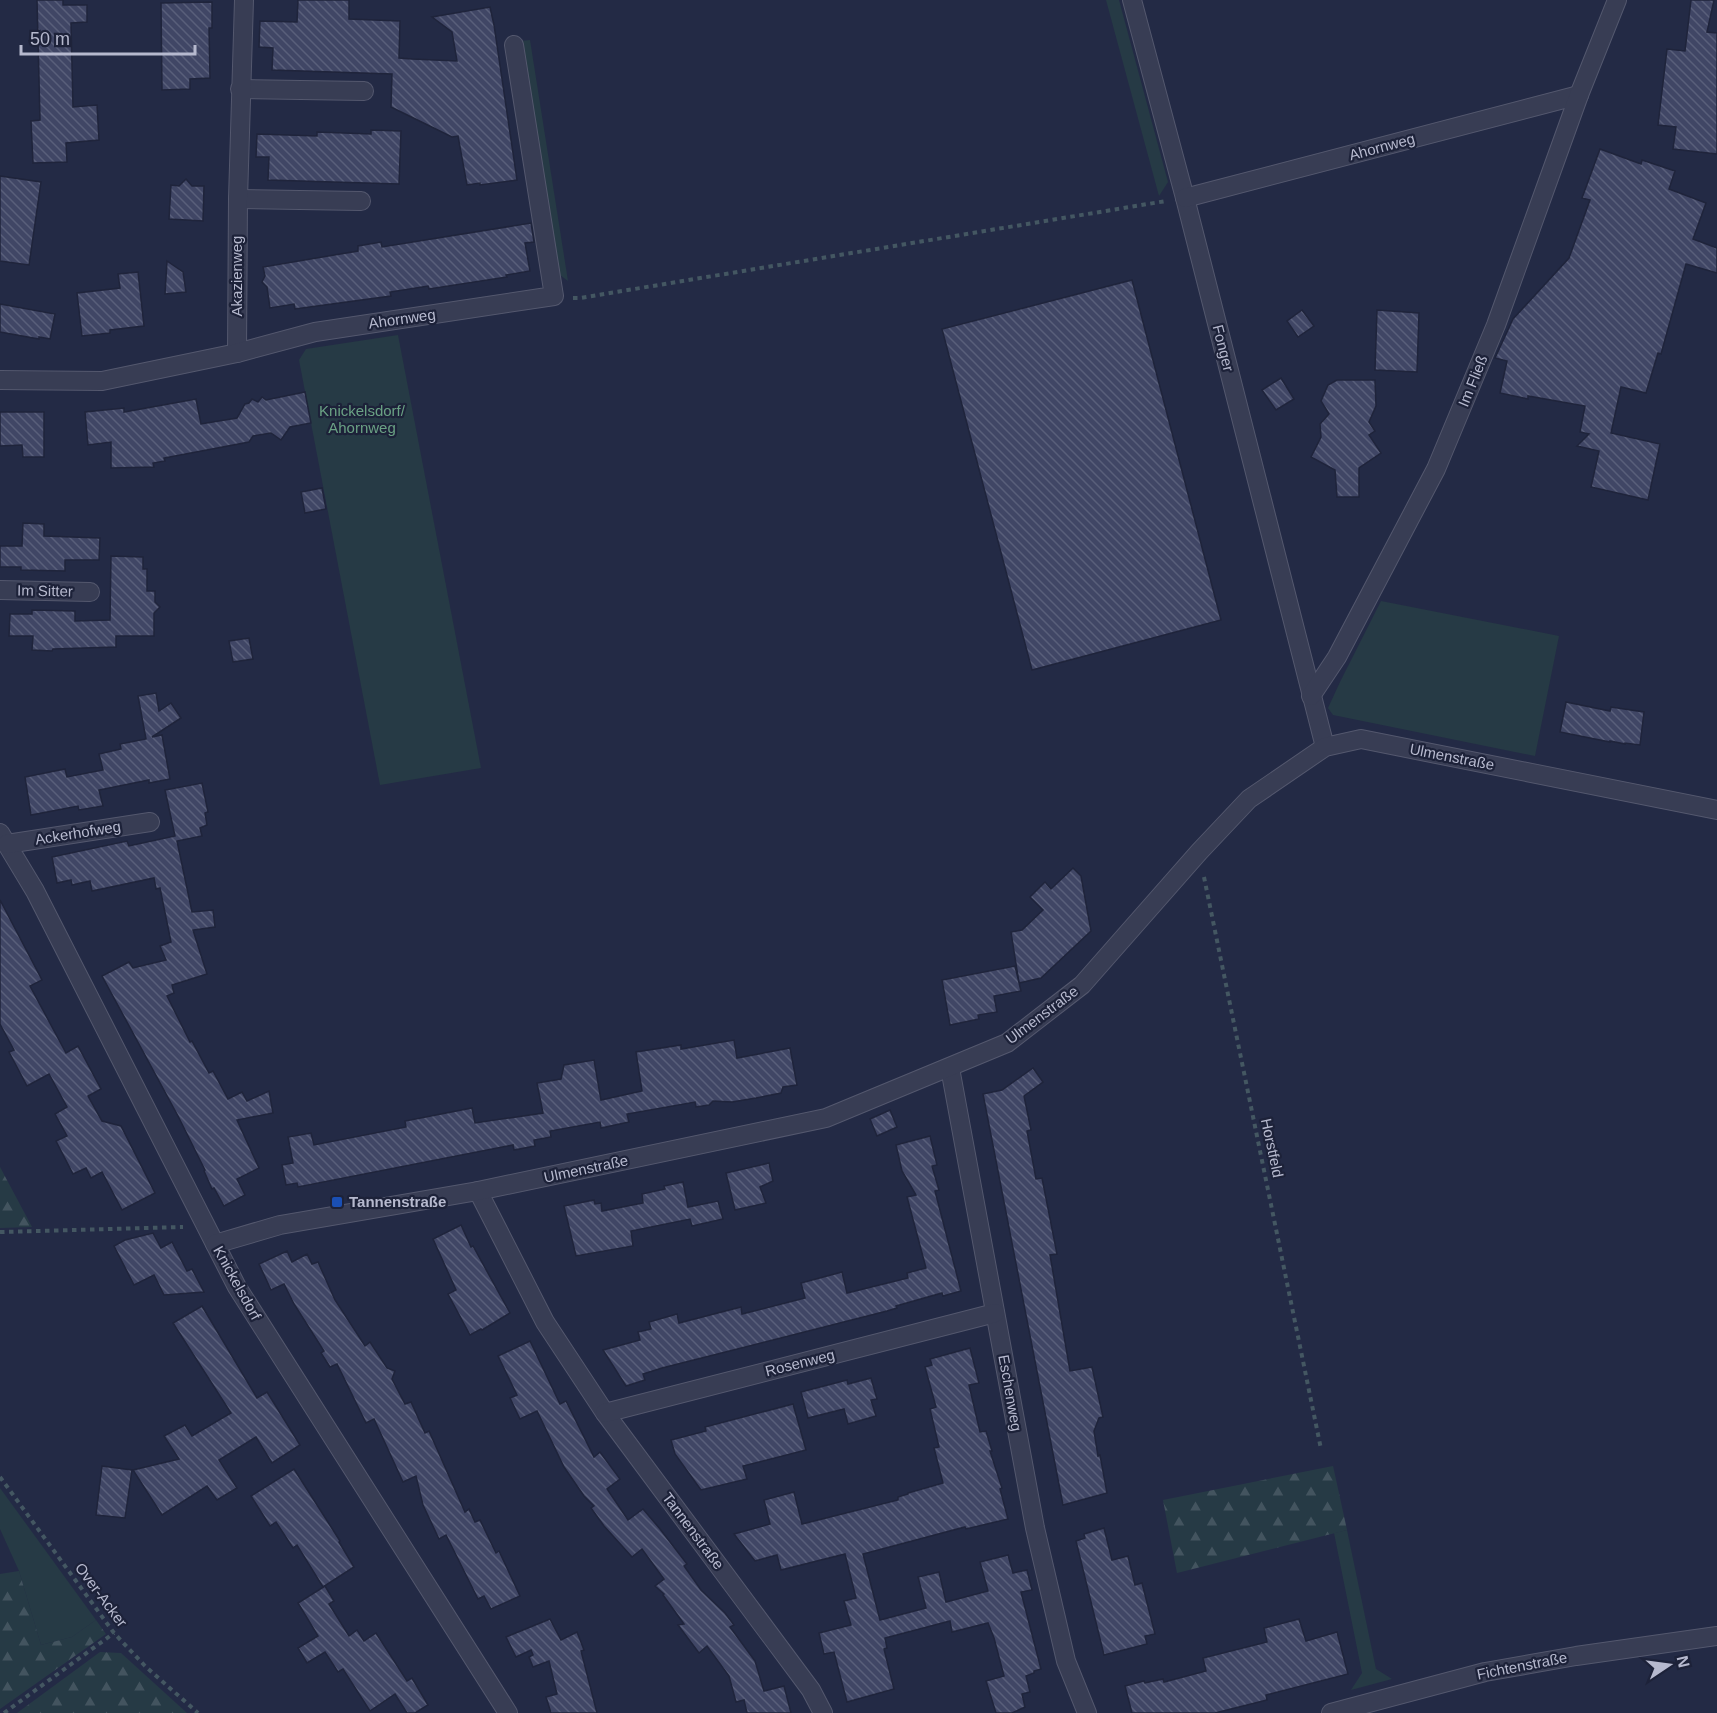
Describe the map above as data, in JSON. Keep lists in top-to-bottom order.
{
  "streets": {
    "street": [
      "Ahornweg",
      "Akazienweg",
      "Fonger",
      "Im Fließ",
      "Im Sitter",
      "Ulmenstraße",
      "Ackerhofweg",
      "Knickelsdorf",
      "Rosenweg",
      "Eschenweg",
      "Tannenstraße",
      "Fichtenstraße"
    ],
    "path": ["Horstfeld", "Over-Acker"]
  },
  "crossings": [
    ["Ahornweg", "Akazienweg"],
    ["Ahornweg", "Fonger"],
    ["Ahornweg", "Im Fließ"],
    ["Fonger", "Im Fließ"],
    ["Ulmenstraße", "Horstfeld"],
    ["Ulmenstraße", "Knickelsdorf"],
    ["Ulmenstraße", "Eschenweg"],
    ["Ulmenstraße", "Tannenstraße"],
    ["Ackerhofweg", "Knickelsdorf"],
    ["Rosenweg", "Eschenweg"],
    ["Rosenweg", "Tannenstraße"]
  ],
  "parks": ["Knickelsdorf/ Ahornweg"],
  "places": {
    "transit": ["Tannenstraße"]
  },
  "scale_bar": "50 m",
  "north": "right"
}
